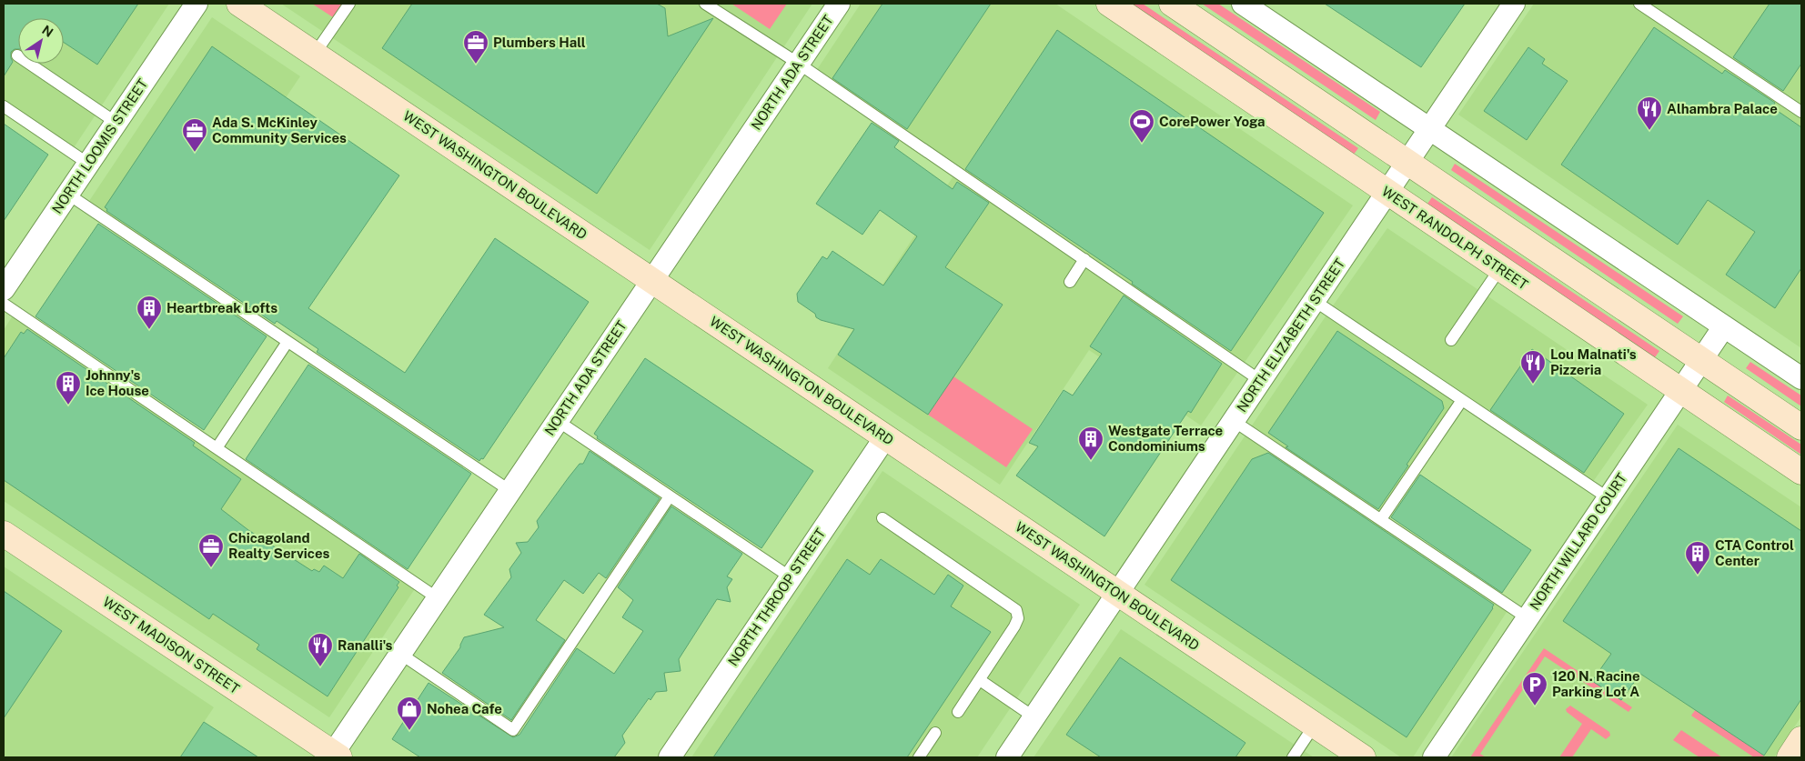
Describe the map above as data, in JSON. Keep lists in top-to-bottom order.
{
  "streets": {
    "street": [
      "NORTH ADA STREET",
      "NORTH LOOMIS STREET",
      "WEST WASHINGTON BOULEVARD",
      "WEST RANDOLPH STREET",
      "NORTH ELIZABETH STREET",
      "NORTH WILLARD COURT",
      "NORTH THROOP STREET",
      "WEST MADISON STREET"
    ]
  },
  "crossings": [
    ["NORTH ADA STREET", "WEST WASHINGTON BOULEVARD"],
    ["NORTH ADA STREET", "WEST MADISON STREET"],
    ["WEST WASHINGTON BOULEVARD", "NORTH ELIZABETH STREET"],
    ["WEST WASHINGTON BOULEVARD", "NORTH THROOP STREET"],
    ["WEST RANDOLPH STREET", "NORTH ELIZABETH STREET"],
    ["WEST RANDOLPH STREET", "NORTH WILLARD COURT"]
  ],
  "places": {
    "office": ["Plumbers Hall", "Ada S. McKinley Community Services", "Chicagoland Realty Services"],
    "restaurant": ["Alhambra Palace", "Lou Malnati's Pizzeria", "Ranalli's"],
    "sports": ["CorePower Yoga"],
    "building": [
      "Heartbreak Lofts",
      "Johnny's Ice House",
      "Westgate Terrace Condominiums",
      "CTA Control Center"
    ],
    "parking": ["120 N. Racine Parking Lot A"],
    "shop": ["Nohea Cafe"]
  },
  "north": "top right"
}
